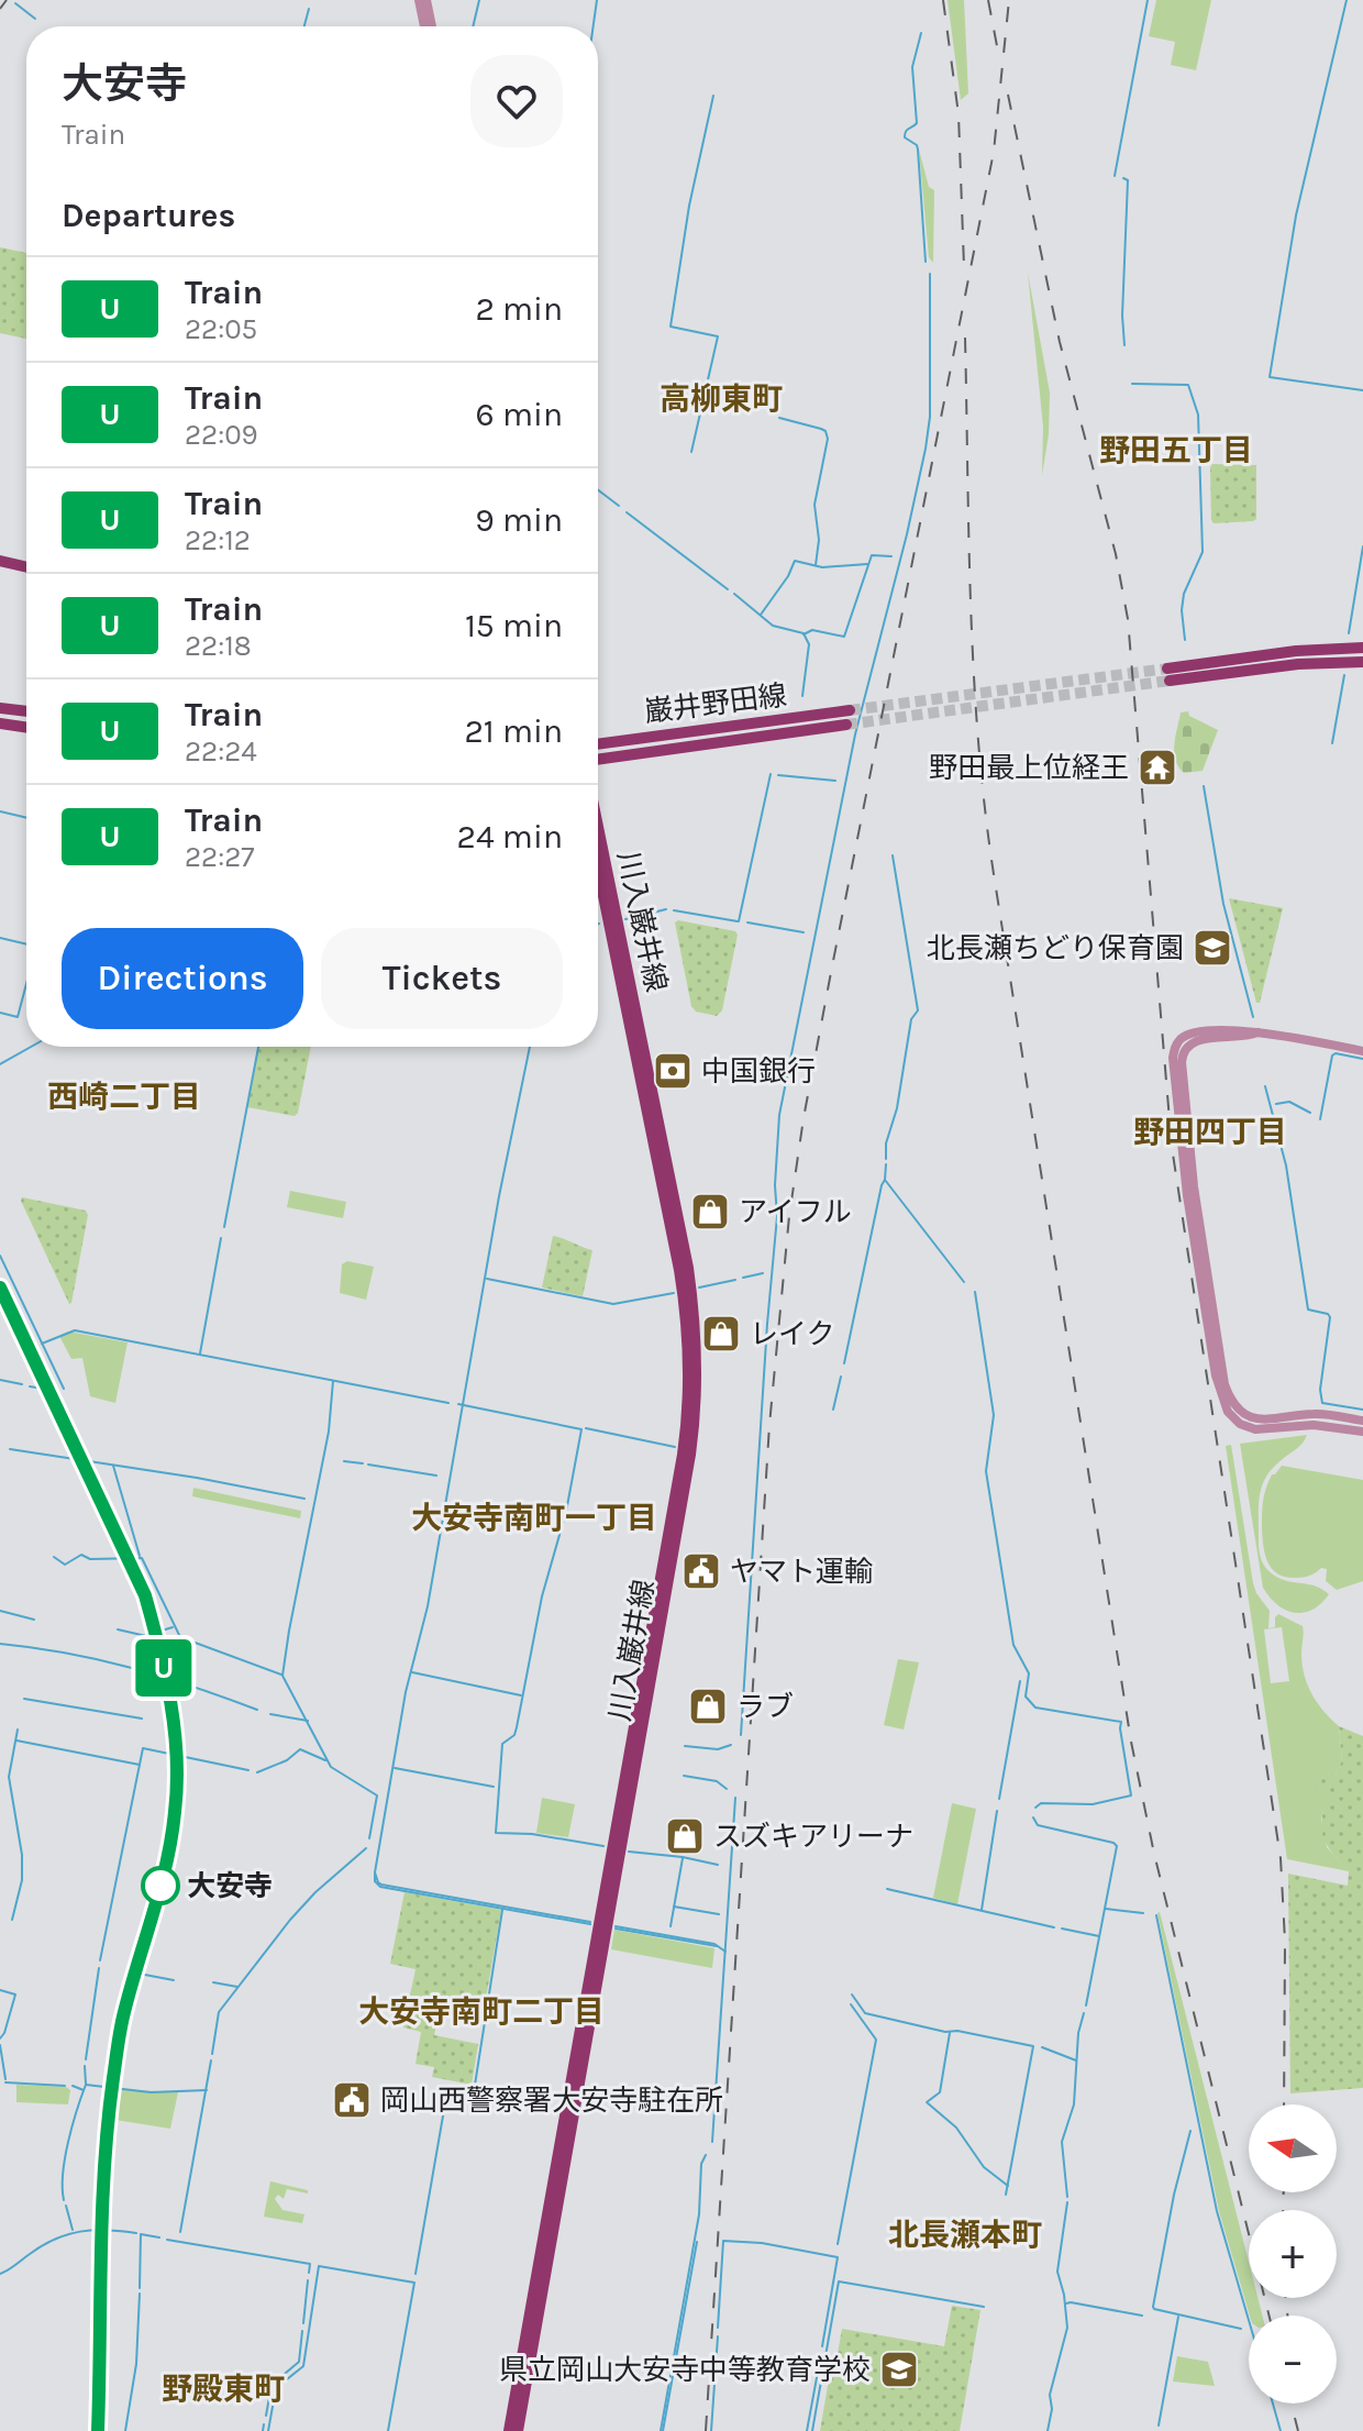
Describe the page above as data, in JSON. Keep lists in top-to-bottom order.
{
  "streets": {
    "main road": ["巌井野田線", "川入巌井線"]
  },
  "districts": [
    "高柳東町",
    "野田五丁目",
    "西崎二丁目",
    "野田四丁目",
    "大安寺南町一丁目",
    "大安寺南町二丁目",
    "北長瀬本町",
    "野殿東町"
  ],
  "places": {
    "temple": ["野田最上位経王"],
    "school or university": ["北長瀬ちどり保育園", "県立岡山大安寺中等教育学校"],
    "bank": ["中国銀行"],
    "shop": [
      "アイフル",
      "レイク",
      "ラブ",
      "スズキアリーナ"
    ],
    "public building": ["ヤマト運輸", "岡山西警察署大安寺駐在所"],
    "other": ["大安寺"]
  },
  "north": "left",
  "page": {
    "on_map": "U",
    "heading": [
      ["大安寺", "Train"],
      "Departures"
    ],
    "list": [
      {
        "mark": "U",
        "name": "Train",
        "note": "22:05",
        "value": "2 min"
      },
      {
        "mark": "U",
        "name": "Train",
        "note": "22:09",
        "value": "6 min"
      },
      {
        "mark": "U",
        "name": "Train",
        "note": "22:12",
        "value": "9 min"
      },
      {
        "mark": "U",
        "name": "Train",
        "note": "22:18",
        "value": "15 min"
      },
      {
        "mark": "U",
        "name": "Train",
        "note": "22:24",
        "value": "21 min"
      },
      {
        "mark": "U",
        "name": "Train",
        "note": "22:27",
        "value": "24 min"
      }
    ],
    "buttons": ["Directions", "Tickets"],
    "map_buttons": ["+", "−"]
  }
}
